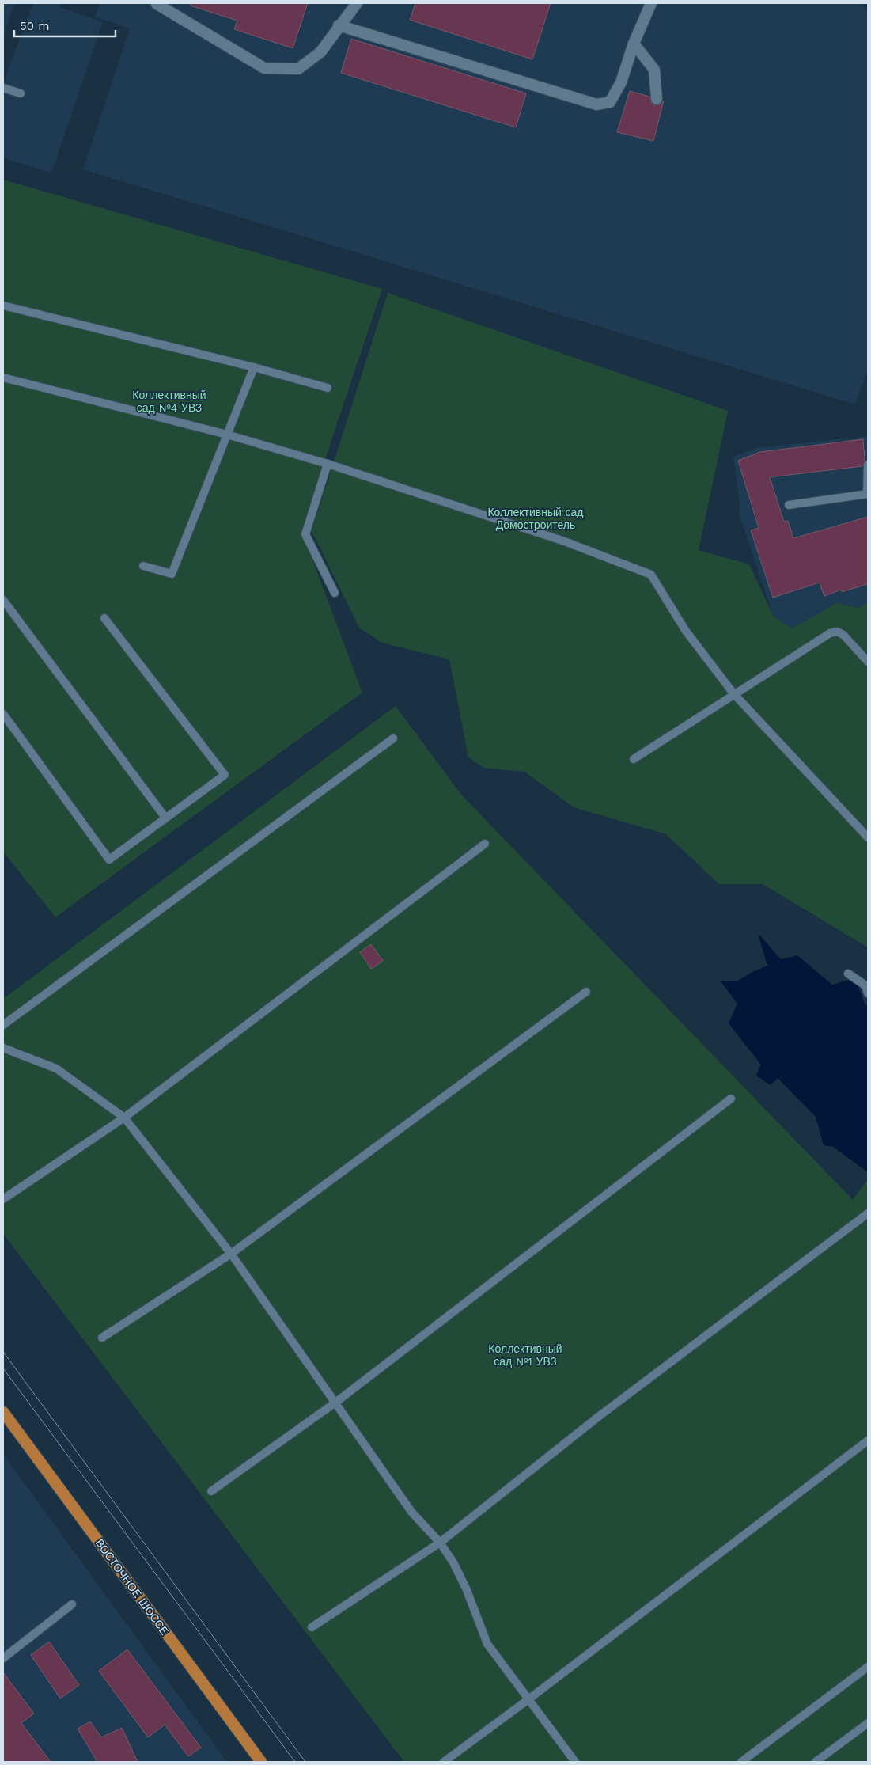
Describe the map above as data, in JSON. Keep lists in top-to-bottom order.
{
  "streets": {
    "main road": ["ВОСТОЧНОЕ ШОССЕ"]
  },
  "parks": ["Коллективный сад №4 УВЗ", "Коллективный сад Домостроитель", "Коллективный сад №1 УВЗ"],
  "scale_bar": "50 m"
}
